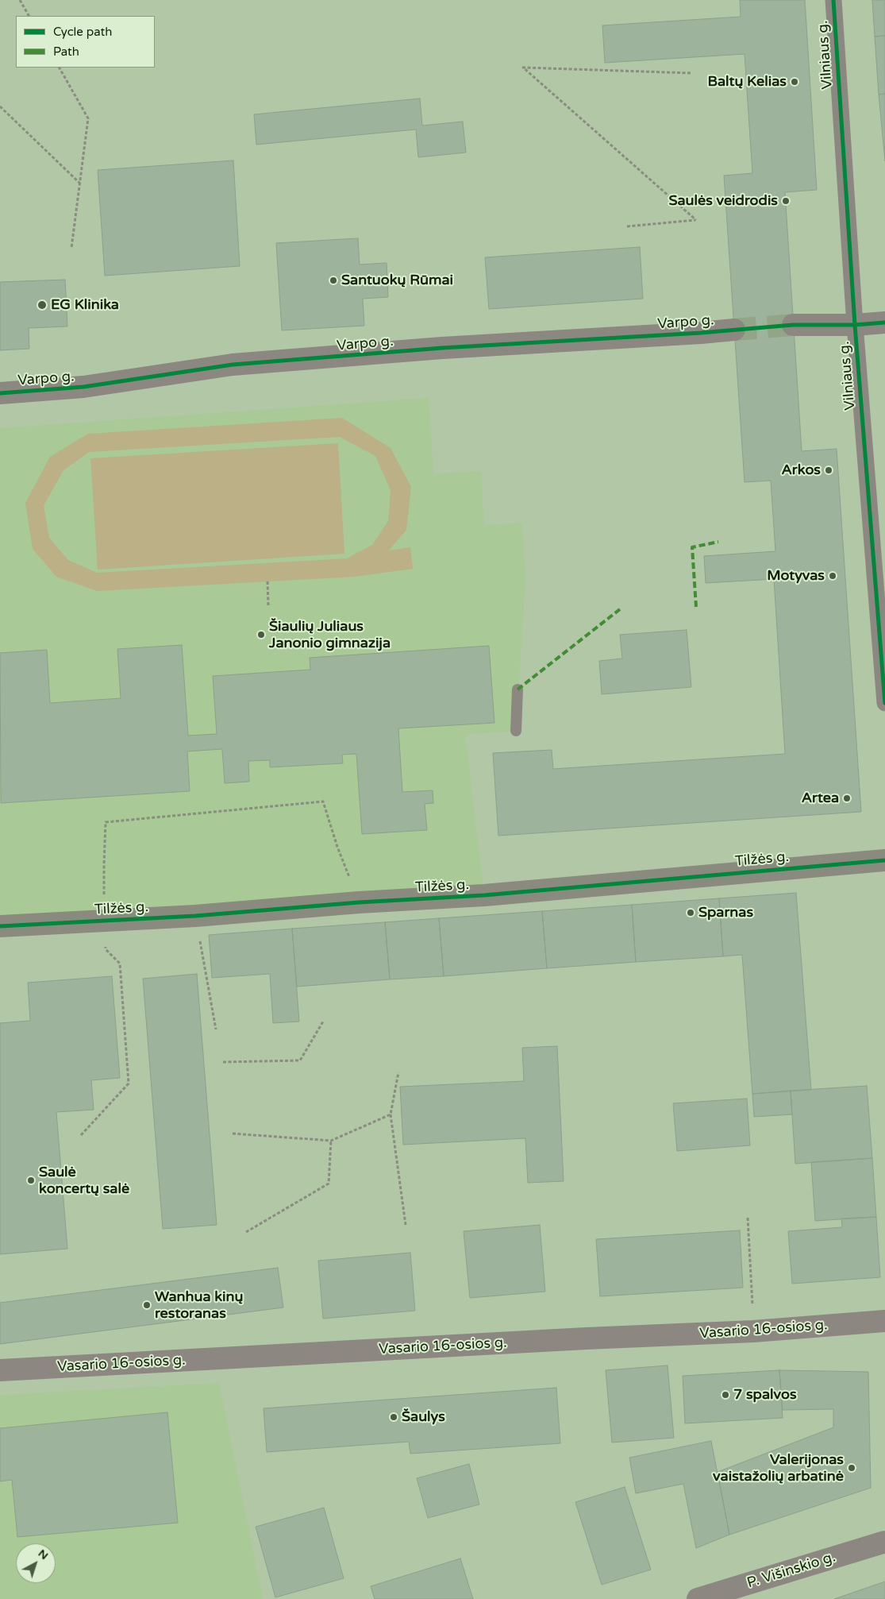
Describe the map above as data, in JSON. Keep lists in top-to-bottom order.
{
  "streets": {
    "highway": ["Tilžės g."],
    "street": [
      "Vilniaus g.",
      "Varpo g.",
      "Vasario 16-osios g.",
      "P. Višinskio g."
    ]
  },
  "places": [
    "Baltų Kelias",
    "Saulės veidrodis",
    "Santuokų Rūmai",
    "EG Klinika",
    "Arkos",
    "Motyvas",
    "Šiaulių Juliaus Janonio gimnazija",
    "Artea",
    "Sparnas",
    "Saulė koncertų salė",
    "Wanhua kinų restoranas",
    "7 spalvos",
    "Šaulys",
    "Valerijonas vaistažolių arbatinė"
  ],
  "legend": ["Cycle path", "Path"],
  "north": "top right"
}
